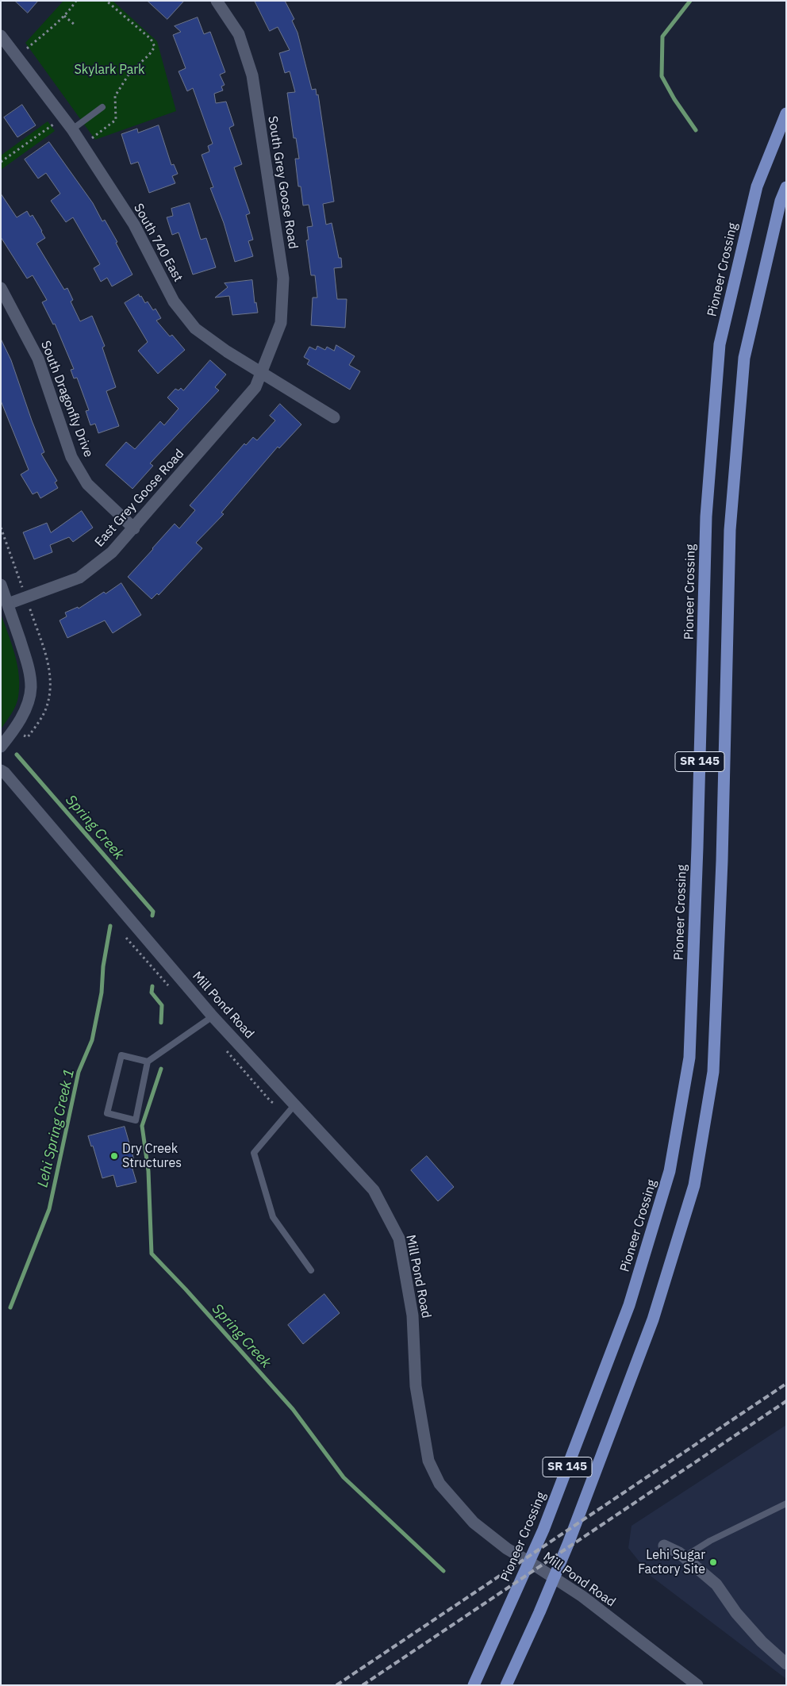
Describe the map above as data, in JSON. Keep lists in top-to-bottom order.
{
  "streets": {
    "highway": ["Pioneer Crossing", "SR 145"],
    "street": [
      "South Grey Goose Road",
      "South 740 East",
      "South Dragonfly Drive",
      "East Grey Goose Road",
      "Mill Pond Road"
    ]
  },
  "crossings": [
    ["South Grey Goose Road", "South 740 East"],
    ["South Grey Goose Road", "East Grey Goose Road"],
    ["South 740 East", "East Grey Goose Road"],
    ["Pioneer Crossing", "Mill Pond Road"],
    ["South Dragonfly Drive", "East Grey Goose Road"],
    ["SR 145", "Mill Pond Road"]
  ],
  "water": ["Spring Creek", "Lehi Spring Creek 1"],
  "parks": ["Skylark Park"],
  "places": ["Dry Creek Structures", "Lehi Sugar Factory Site"]
}
